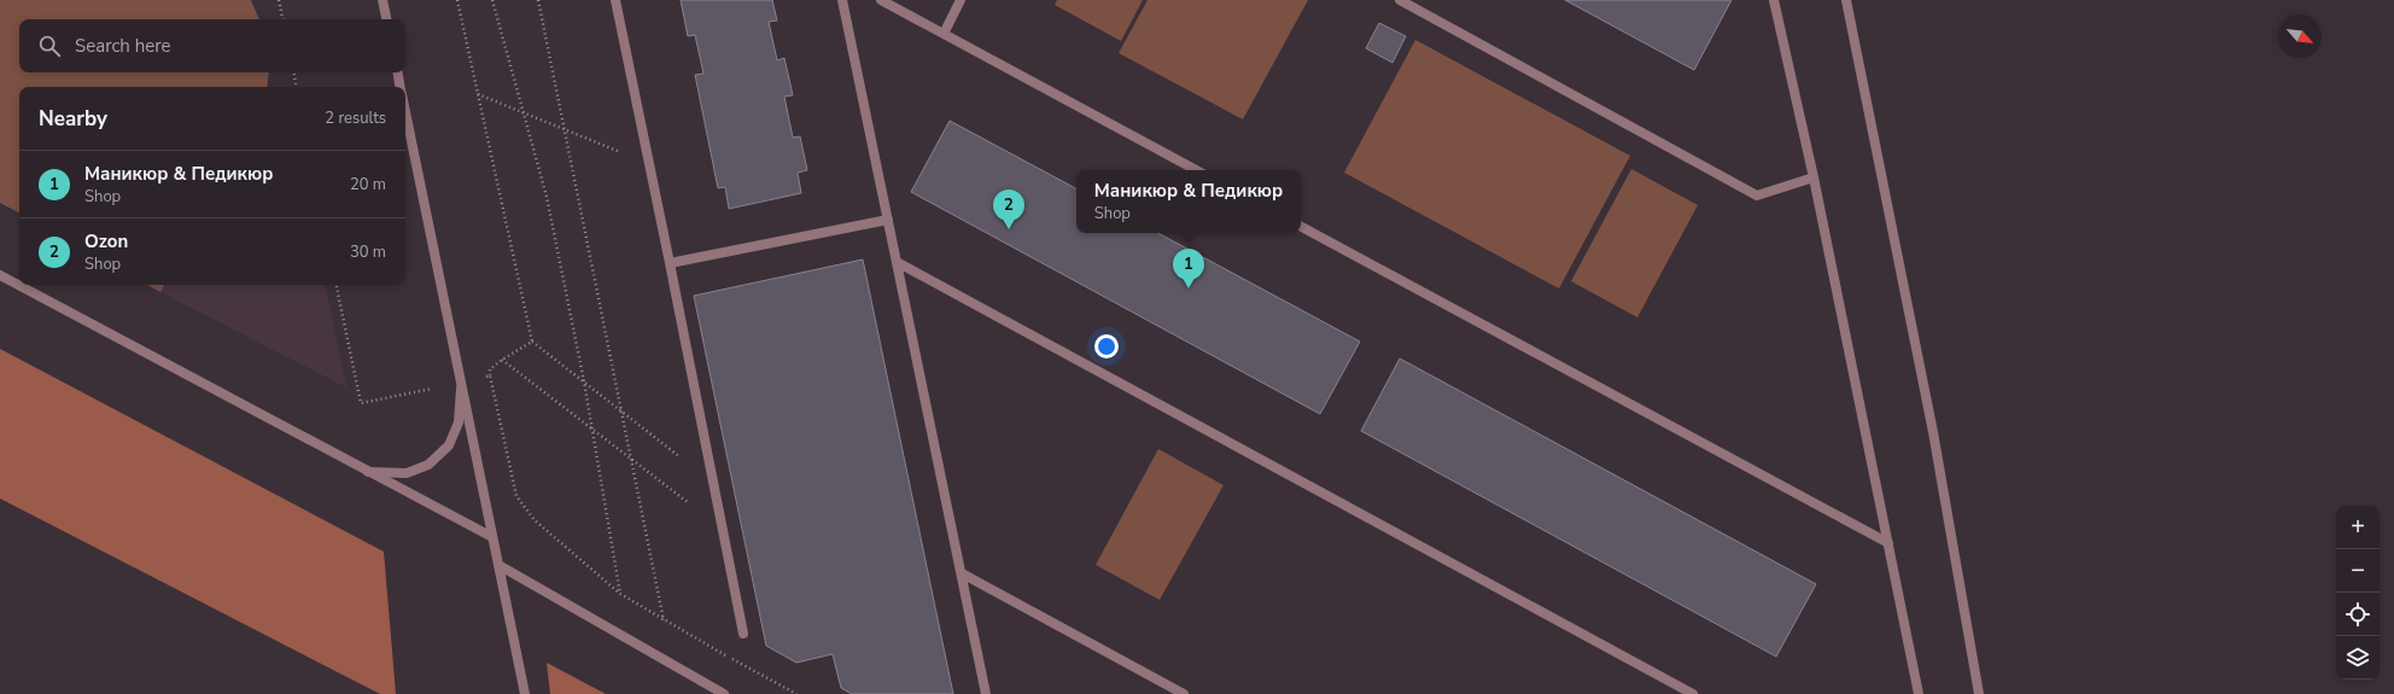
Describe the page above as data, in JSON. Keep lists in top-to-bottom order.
{
  "north": "bottom right",
  "page": {
    "search": "Search here",
    "heading": ["Nearby", "2 results"],
    "list": [
      {
        "mark": "1",
        "name": "Маникюр & Педикюр",
        "note": "Shop",
        "value": "20 m"
      },
      {
        "mark": "2",
        "name": "Ozon",
        "note": "Shop",
        "value": "30 m"
      }
    ],
    "popup": ["Маникюр & Педикюр", "Shop"],
    "pins": ["2", "1"],
    "map_buttons": ["+", "−"]
  }
}
